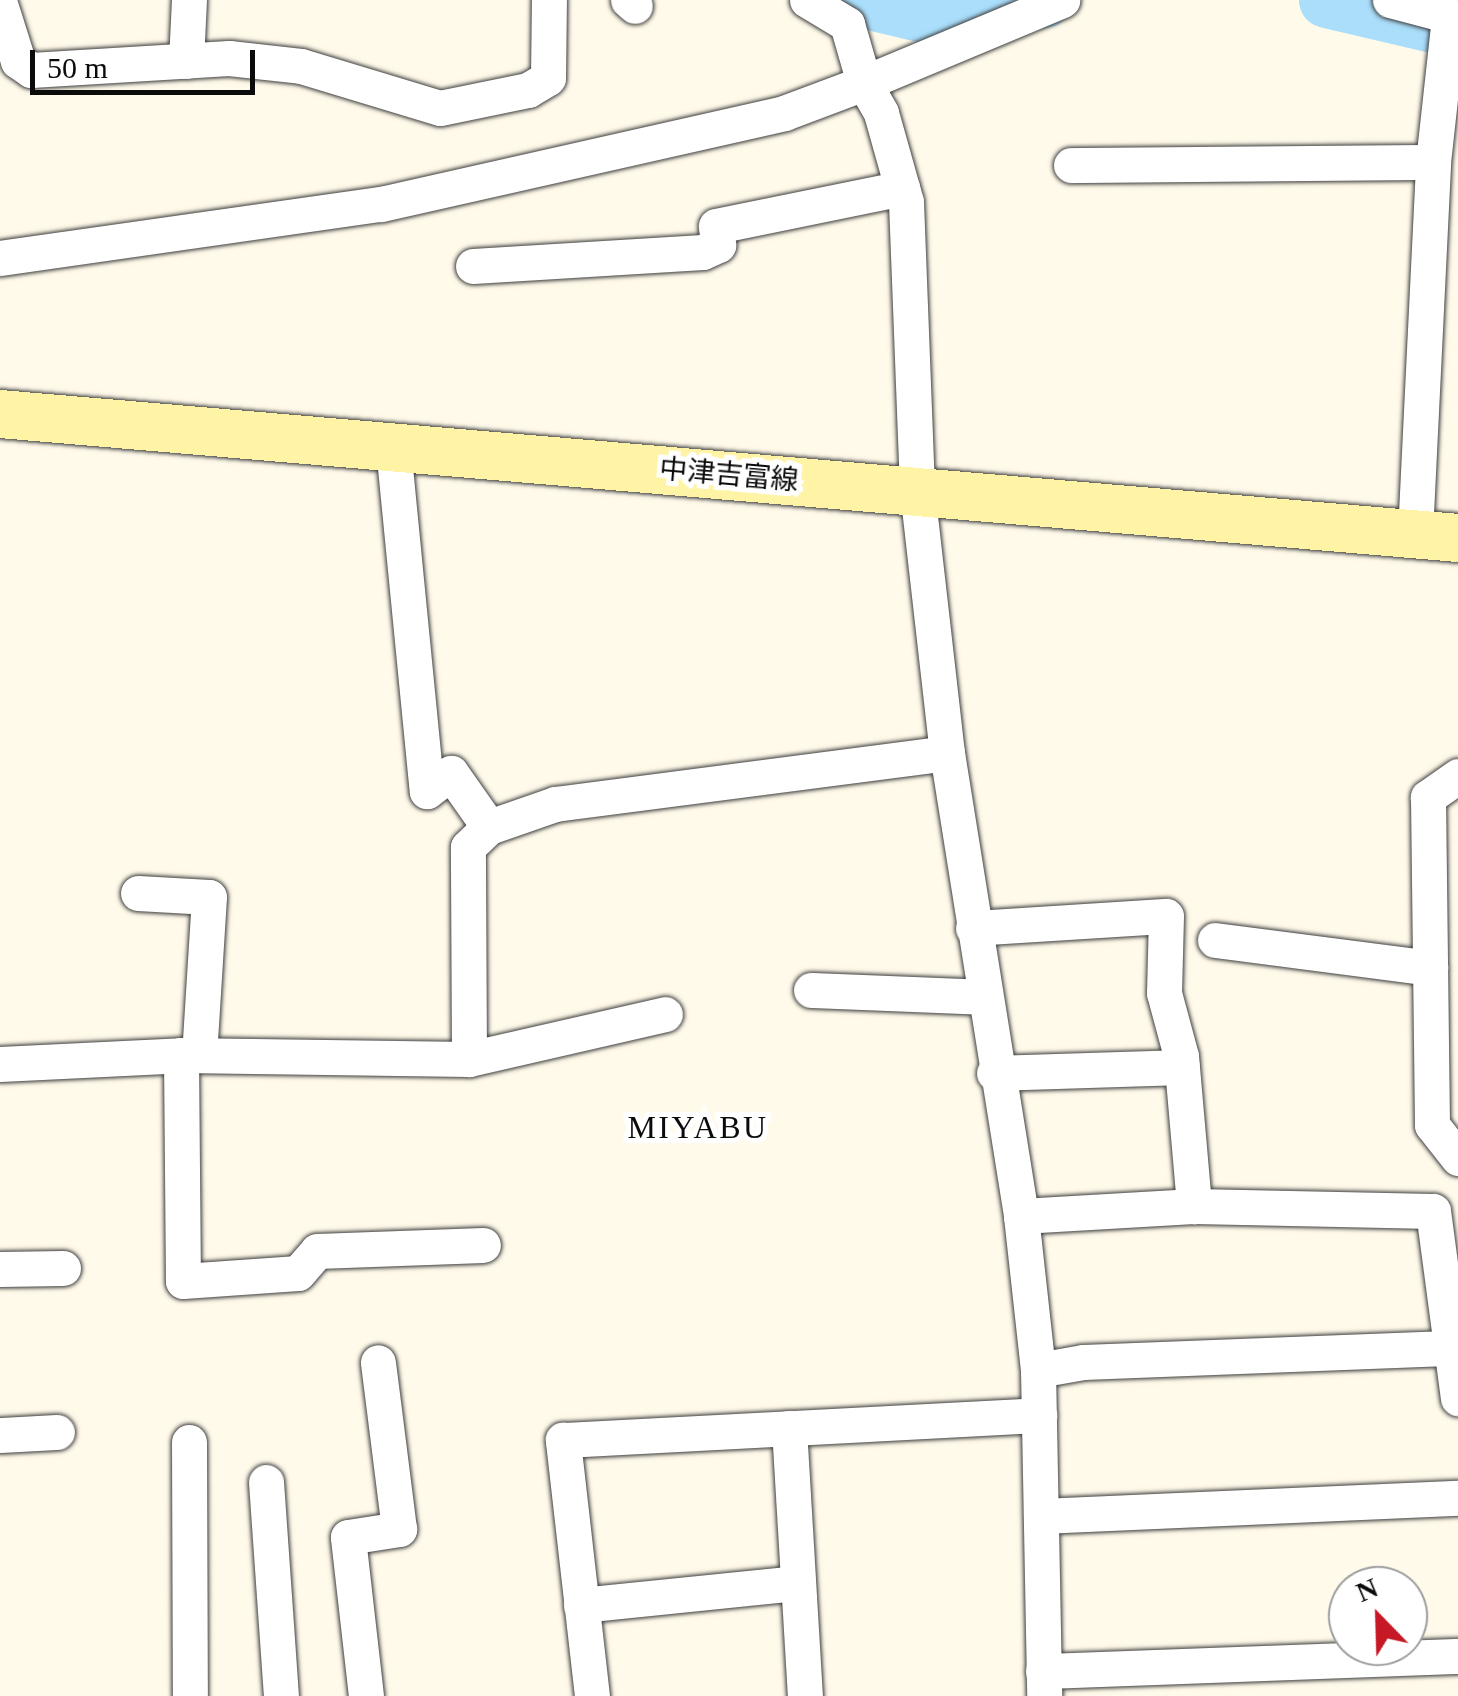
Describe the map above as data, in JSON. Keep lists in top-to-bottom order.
{
  "streets": {
    "main road": ["中津吉富線"]
  },
  "districts": ["MIYABU"],
  "scale_bar": "50 m",
  "north": "top left"
}
